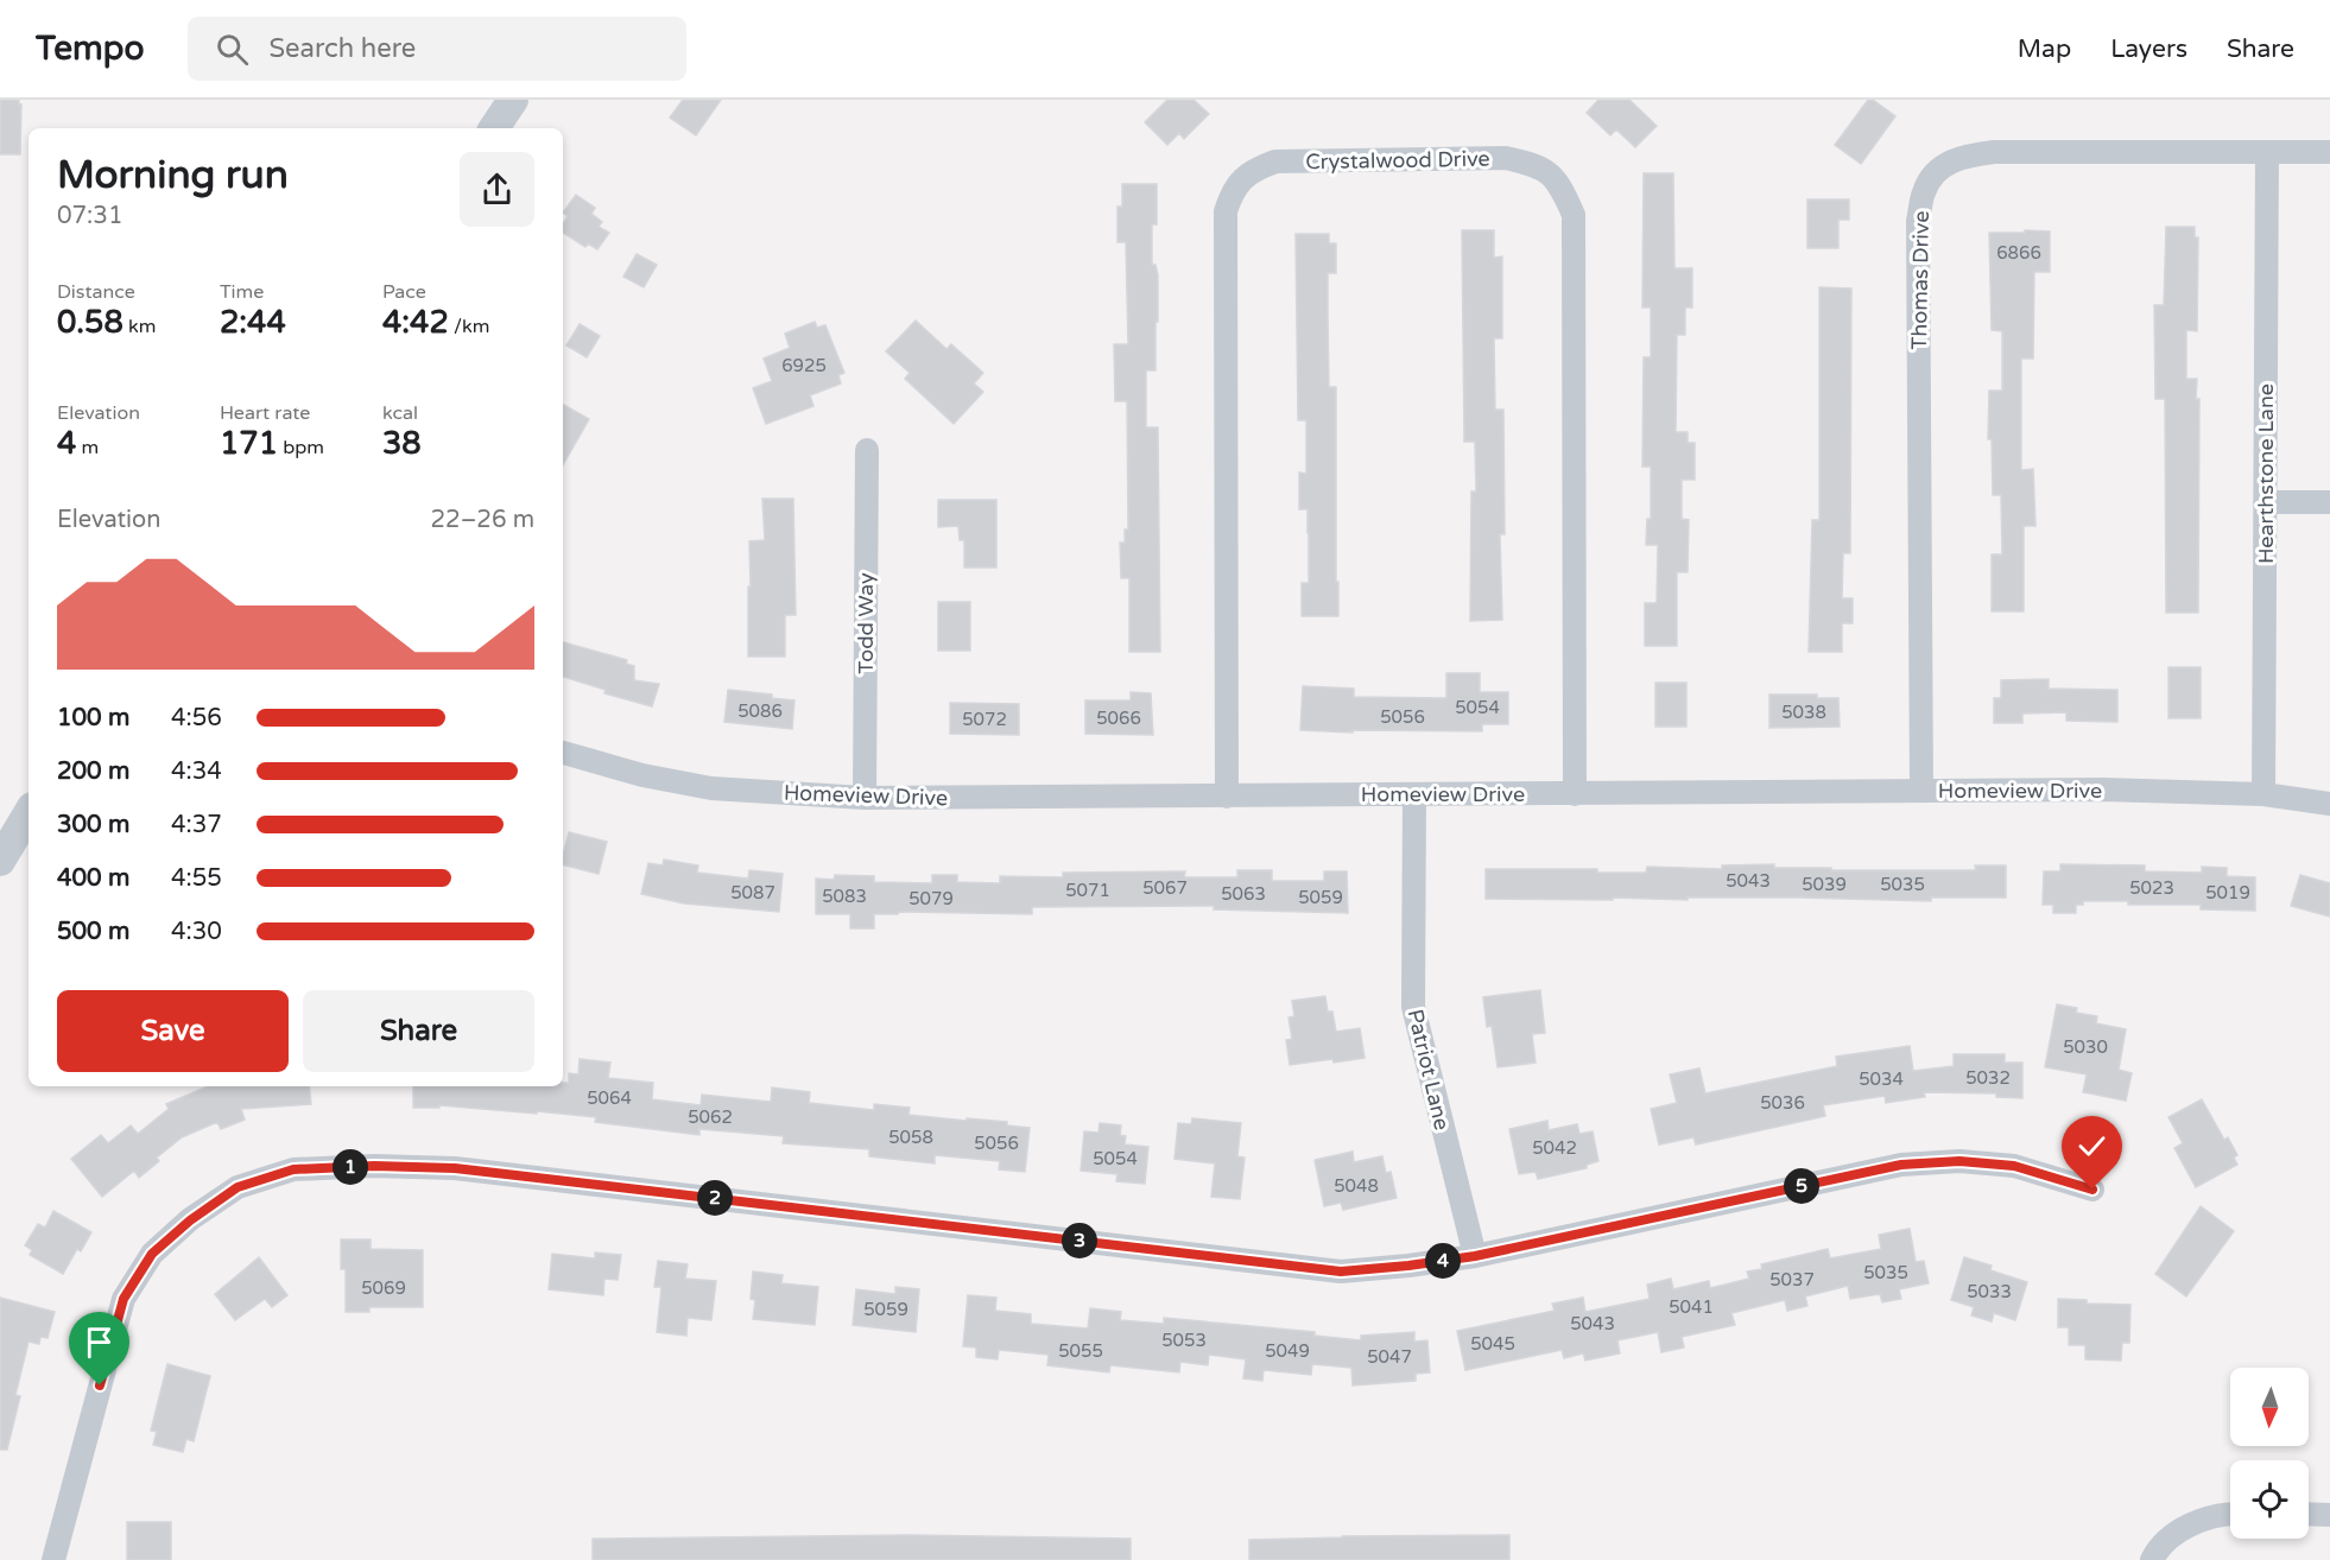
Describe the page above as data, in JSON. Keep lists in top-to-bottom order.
{
  "streets": {
    "street": [
      "Crystalwood Drive",
      "Thomas Drive",
      "Hearthstone Lane",
      "Todd Way",
      "Homeview Drive",
      "Patriot Lane"
    ]
  },
  "crossings": [
    ["Crystalwood Drive", "Homeview Drive"],
    ["Thomas Drive", "Hearthstone Lane"],
    ["Thomas Drive", "Homeview Drive"],
    ["Hearthstone Lane", "Homeview Drive"],
    ["Todd Way", "Homeview Drive"],
    ["Homeview Drive", "Patriot Lane"]
  ],
  "house_numbers": [
    "6866",
    "6925",
    "5054",
    "5086",
    "5038",
    "5056",
    "5066",
    "5072",
    "5043",
    "5039",
    "5035",
    "5067",
    "5023",
    "5071",
    "5087",
    "5019",
    "5063",
    "5083",
    "5059",
    "5079",
    "5030",
    "5032",
    "5034",
    "5064",
    "5036",
    "5062",
    "5058",
    "5056",
    "5042",
    "5054",
    "5048",
    "5035",
    "5037",
    "5069",
    "5033",
    "5041",
    "5059",
    "5043",
    "5053",
    "5045",
    "5055",
    "5049",
    "5047"
  ],
  "north": "bottom",
  "page": {
    "header": "Tempo",
    "search": "Search here",
    "nav": ["Map", "Layers", "Share"],
    "heading": ["Morning run", "07:31"],
    "stats": [
      ["Distance", "0.58 km"],
      ["Time", "2:44"],
      ["Pace", "4:42 /km"],
      ["Elevation", "4 m"],
      ["Heart rate", "171 bpm"],
      ["kcal", "38"]
    ],
    "chart": ["Elevation", "22–26 m"],
    "list": [
      {
        "name": "100 m",
        "note": "4:56"
      },
      {
        "name": "200 m",
        "note": "4:34"
      },
      {
        "name": "300 m",
        "note": "4:37"
      },
      {
        "name": "400 m",
        "note": "4:55"
      },
      {
        "name": "500 m",
        "note": "4:30"
      }
    ],
    "buttons": ["Save", "Share"],
    "pins": [
      "1",
      "5",
      "2",
      "3",
      "4"
    ]
  }
}
